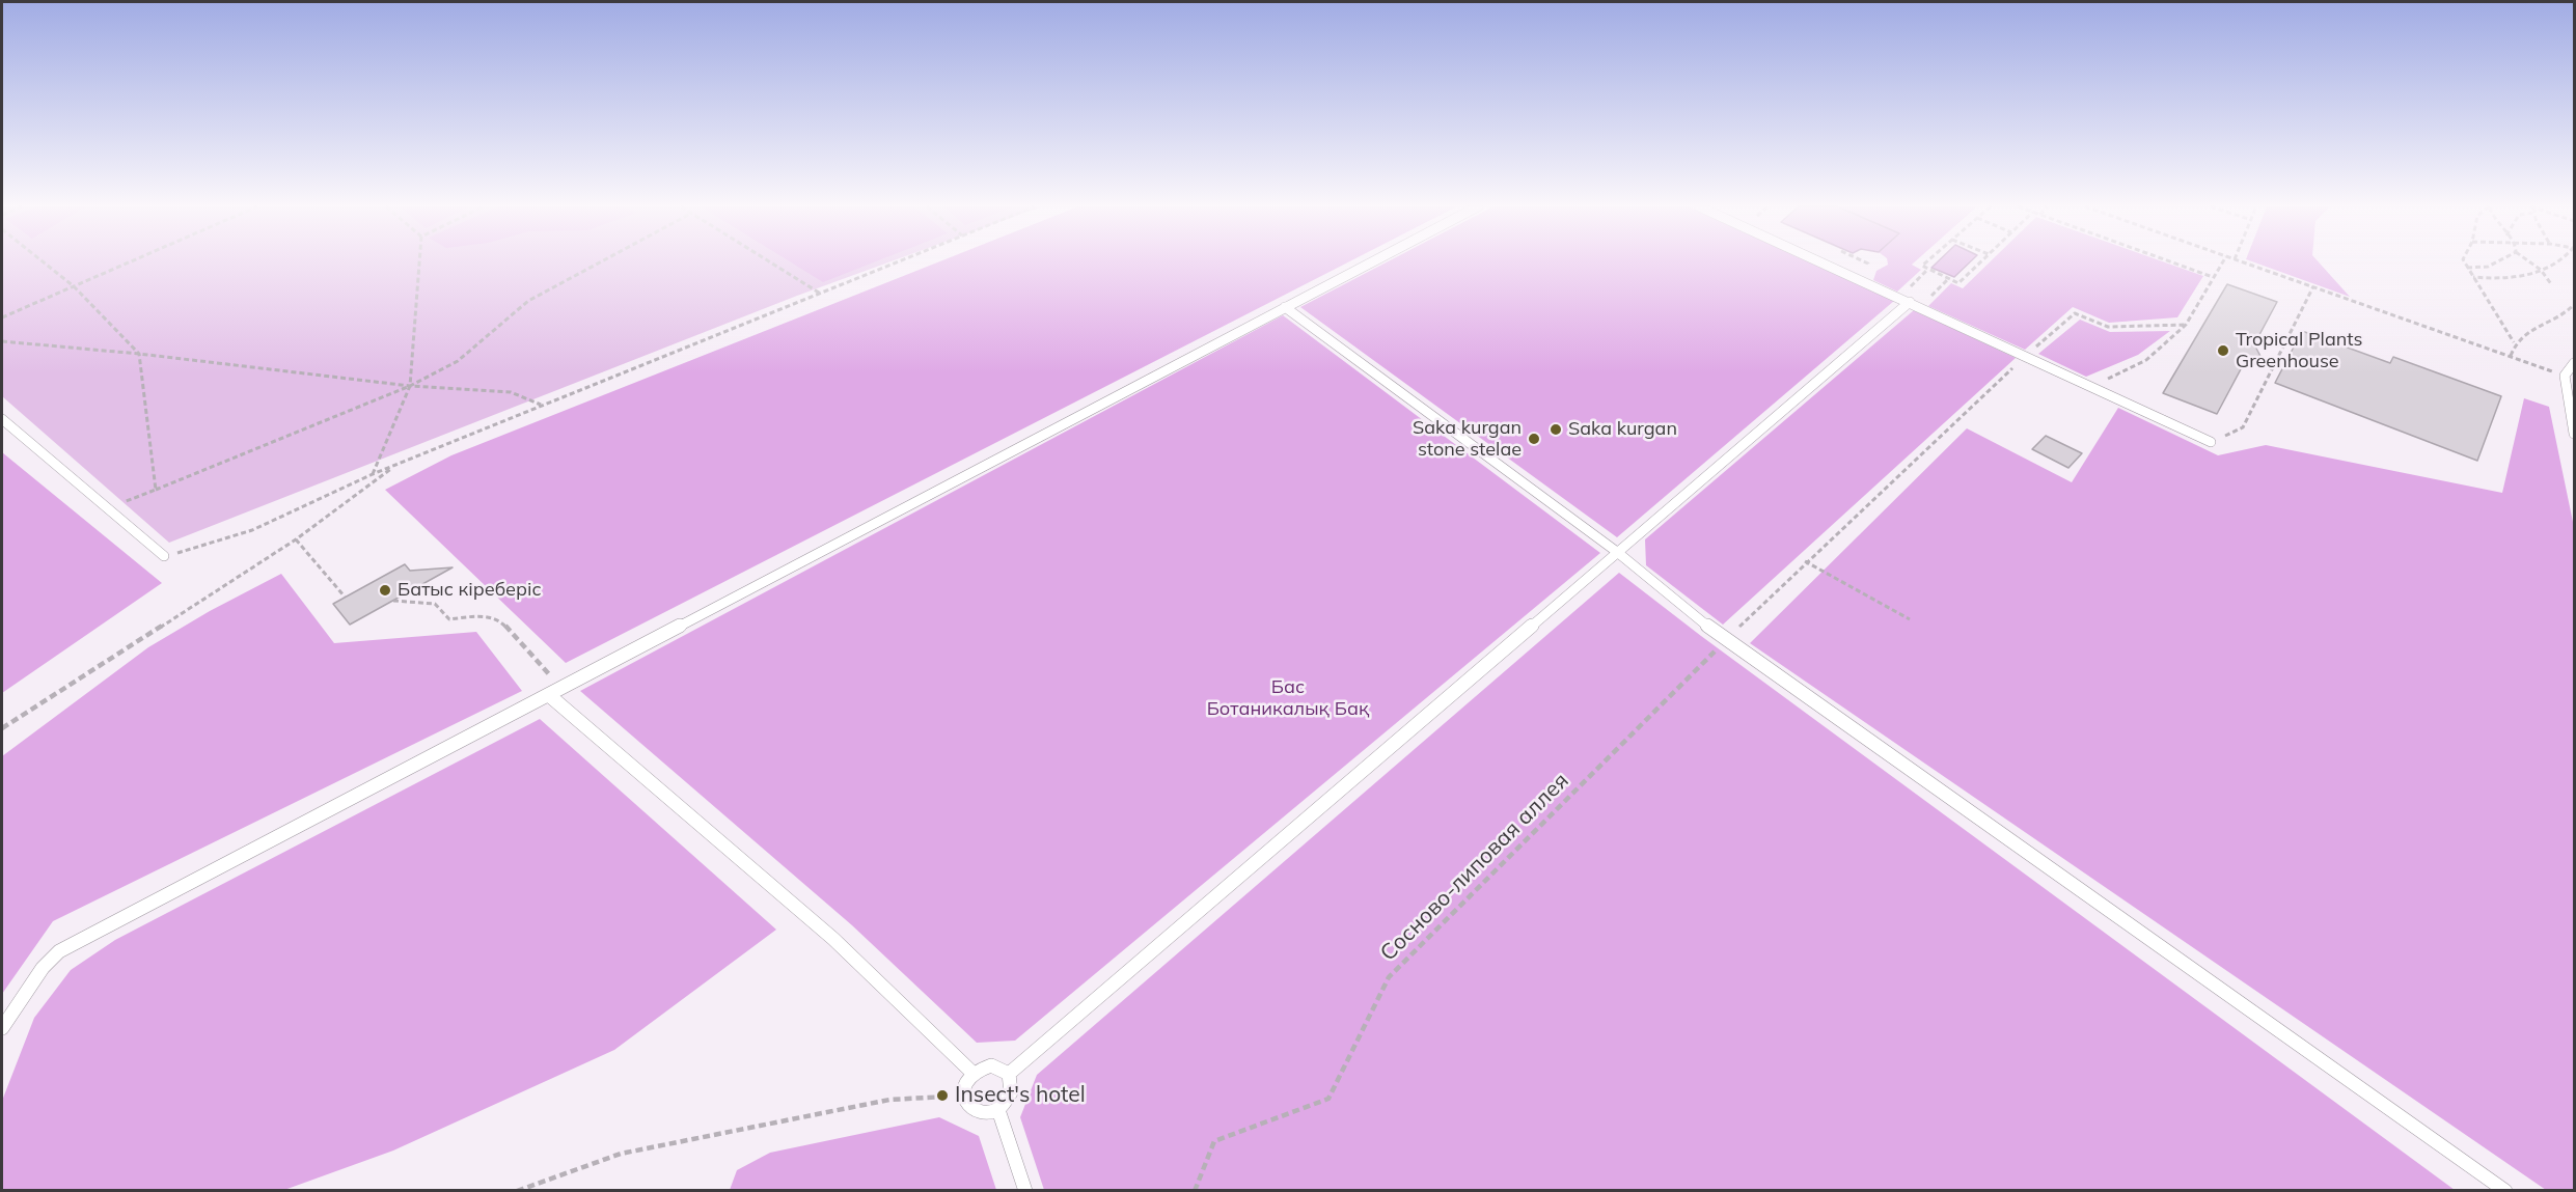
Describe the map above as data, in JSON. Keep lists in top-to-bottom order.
{
  "streets": {
    "path": ["Сосново-липовая аллея"]
  },
  "parks": ["Бас Ботаникалық Бақ"],
  "places": [
    "Tropical Plants Greenhouse",
    "Saka kurgan",
    "Saka kurgan stone stelae",
    "Батыс кіреберіс",
    "Insect's hotel"
  ]
}
